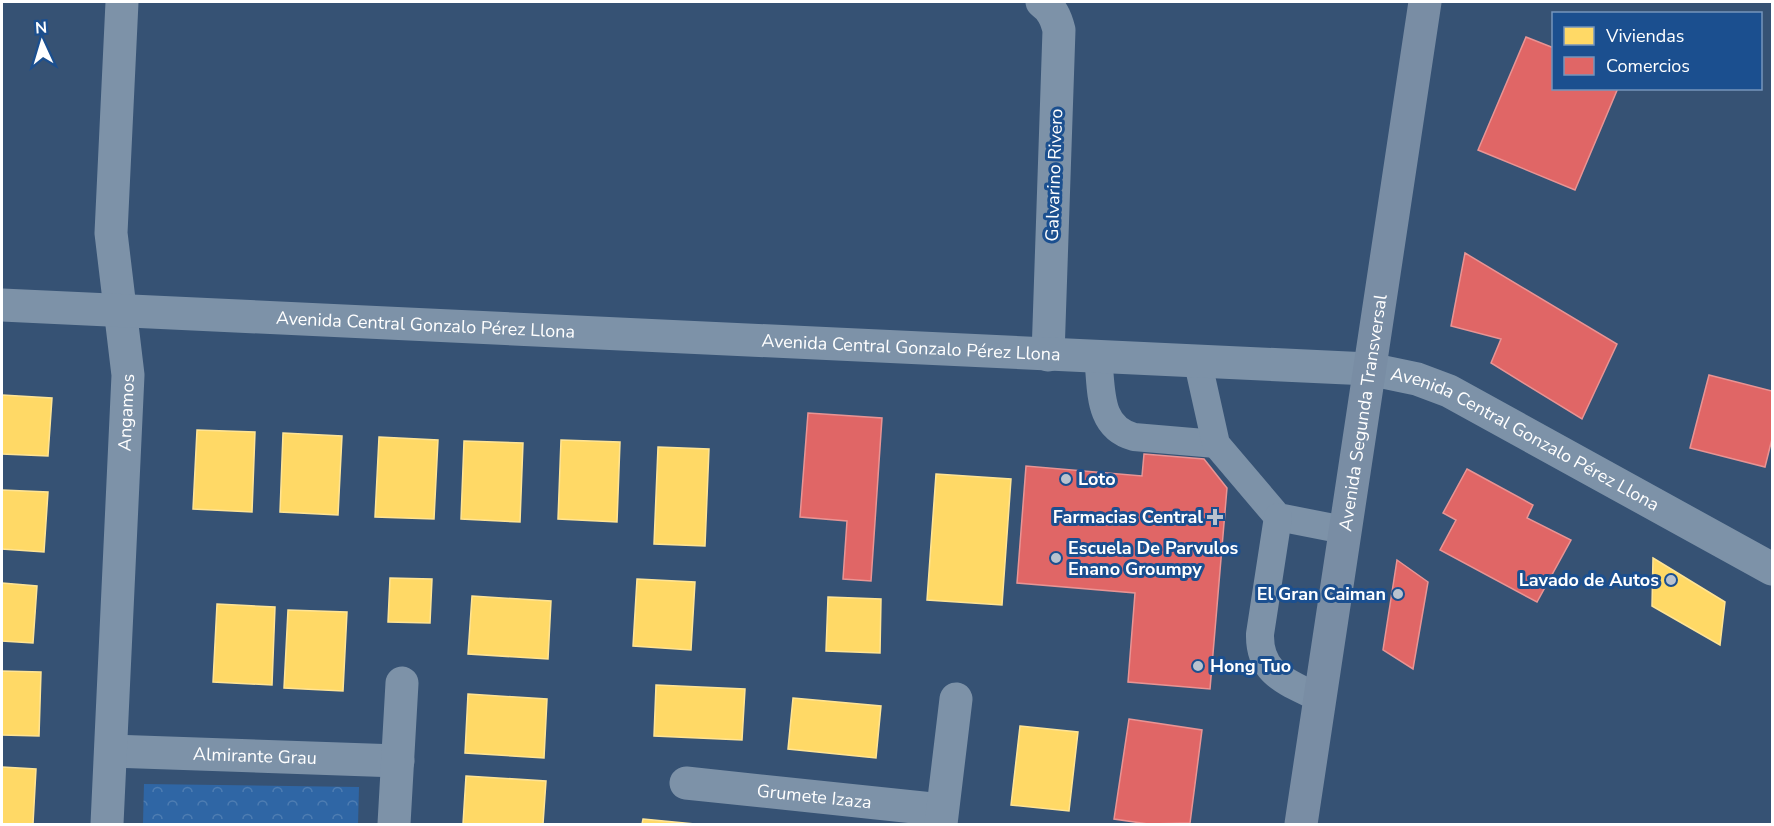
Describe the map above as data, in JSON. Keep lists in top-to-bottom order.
{
  "streets": {
    "main road": ["Avenida Segunda Transversal"],
    "street": [
      "Galvarino Rivero",
      "Avenida Central Gonzalo Pérez Llona",
      "Angamos",
      "Almirante Grau",
      "Grumete Izaza"
    ]
  },
  "crossings": [
    ["Galvarino Rivero", "Avenida Central Gonzalo Pérez Llona"],
    ["Avenida Central Gonzalo Pérez Llona", "Angamos"],
    ["Avenida Central Gonzalo Pérez Llona", "Avenida Segunda Transversal"],
    ["Angamos", "Almirante Grau"]
  ],
  "places": {
    "other": [
      "Loto",
      "Escuela De Parvulos Enano Groumpy",
      "Lavado de Autos",
      "El Gran Caiman",
      "Hong Tuo"
    ],
    "health": ["Farmacias Central"]
  },
  "legend": ["Viviendas", "Comercios"],
  "north": "top"
}
